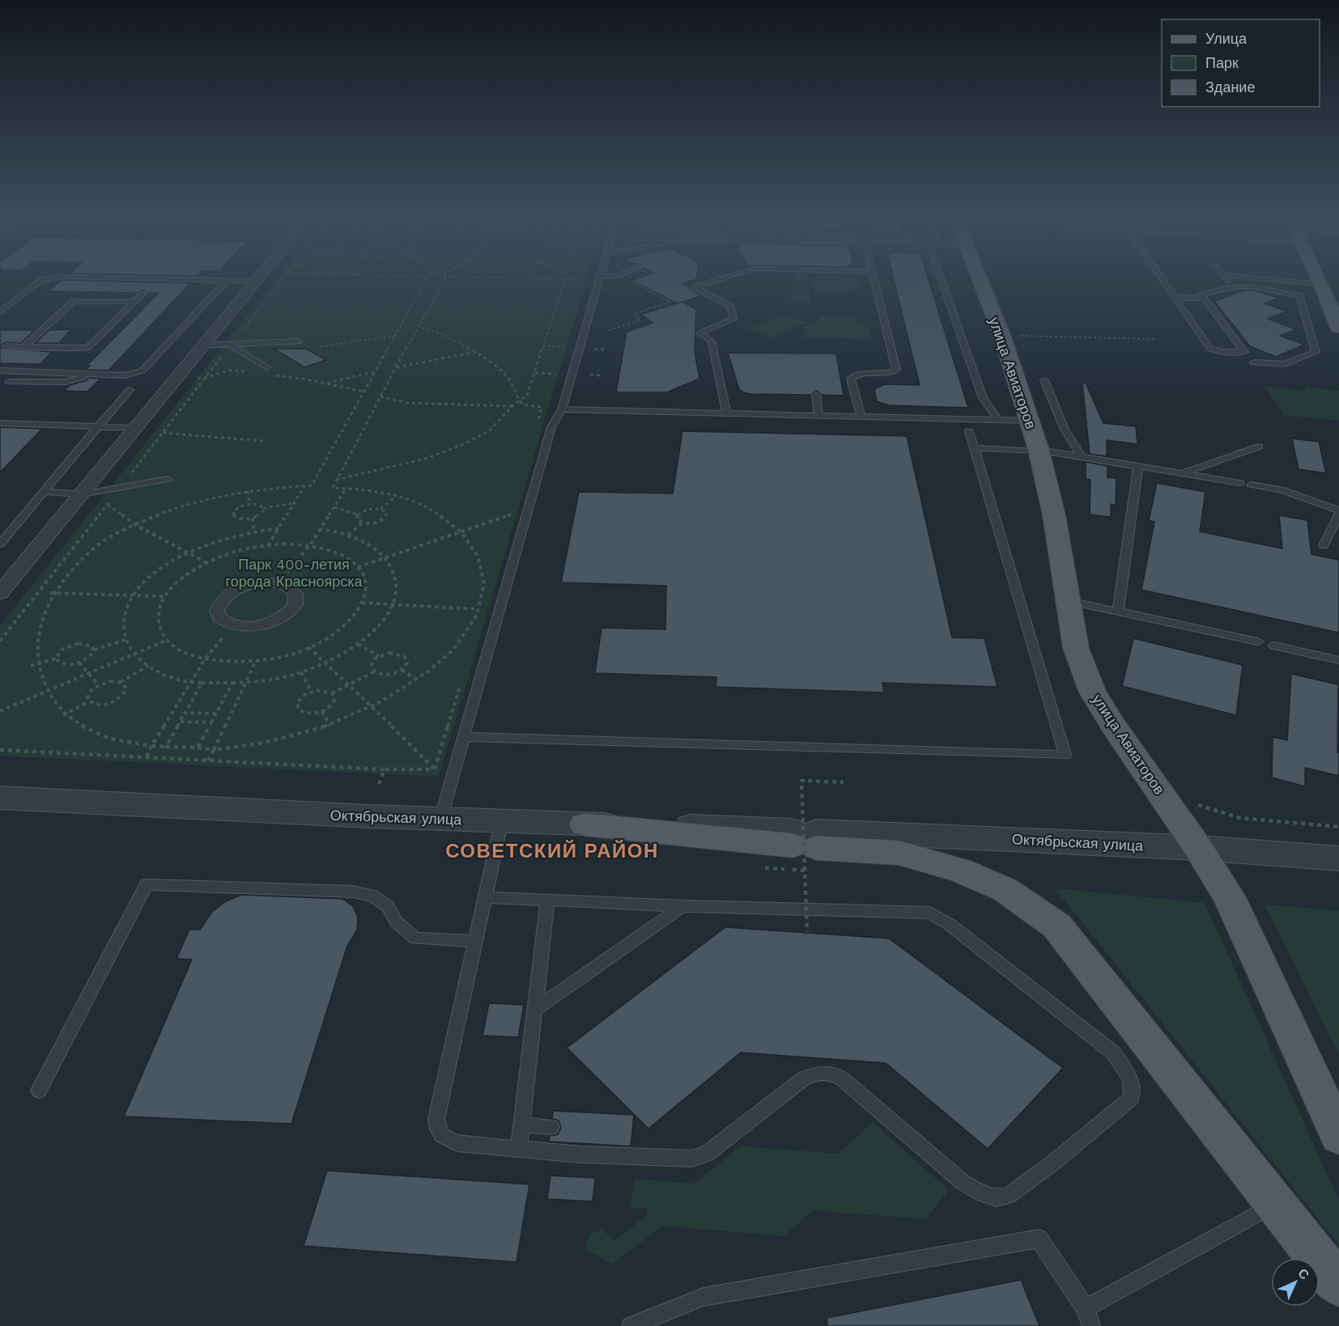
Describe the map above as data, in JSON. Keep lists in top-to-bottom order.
{
  "streets": {
    "main road": ["улица Авиаторов"],
    "street": ["Октябрьская улица"]
  },
  "crossings": [
    ["улица Авиаторов", "Октябрьская улица"]
  ],
  "districts": ["СОВЕТСКИЙ РАЙОН"],
  "parks": ["Парк 400-летия города Красноярска"],
  "legend": ["Улица", "Парк", "Здание"],
  "north": "top right"
}
